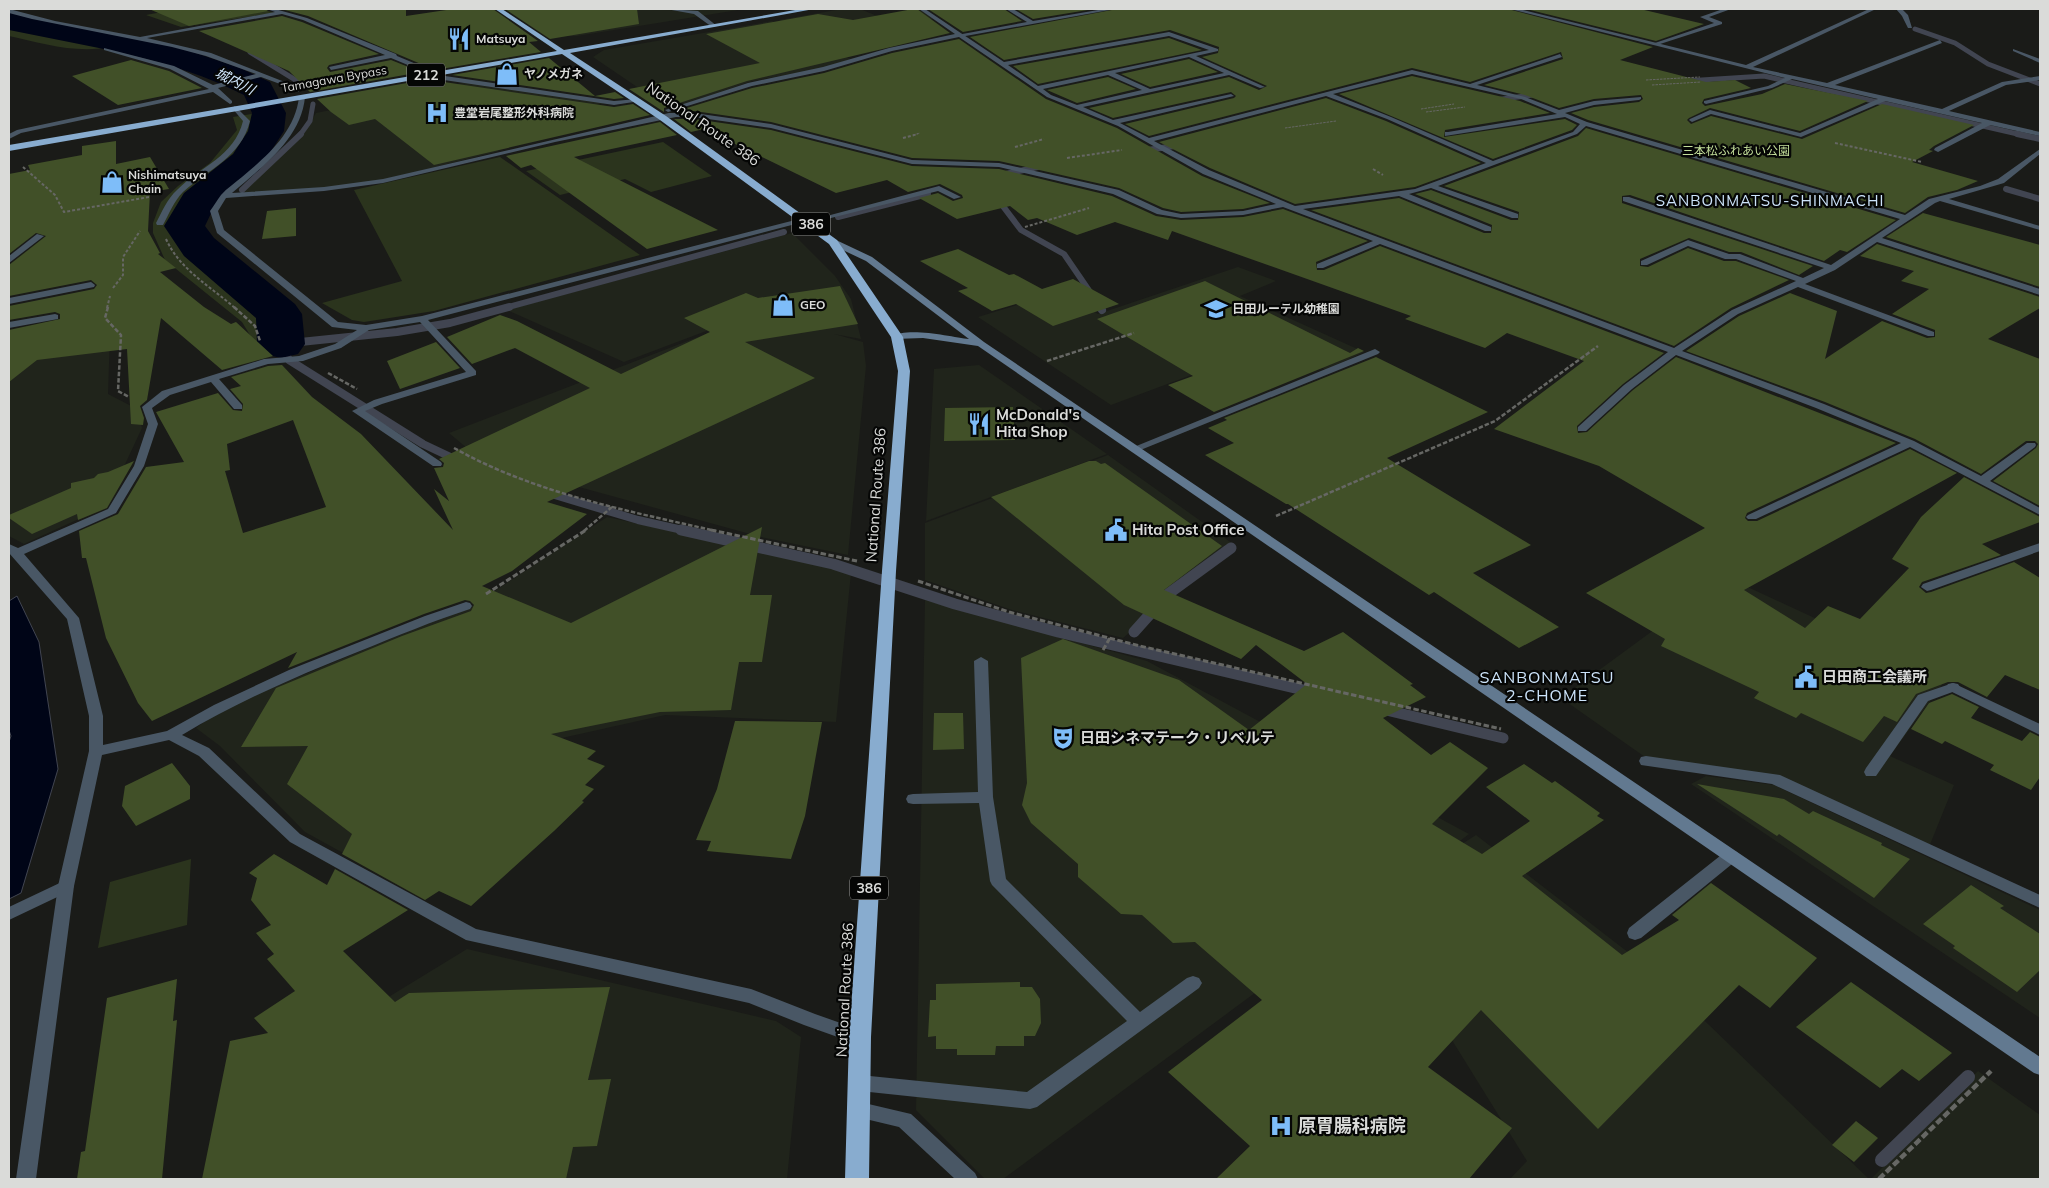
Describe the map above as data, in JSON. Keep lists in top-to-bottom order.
{
  "streets": {
    "highway": [
      "212",
      "Tamagawa Bypass",
      "National Route 386",
      "386"
    ]
  },
  "crossings": [
    ["Tamagawa Bypass", "National Route 386"]
  ],
  "districts": ["SANBONMATSU-SHINMACHI", "SANBONMATSU 2-CHOME"],
  "water": ["城内川"],
  "parks": ["三本松ふれあい公園"],
  "places": {
    "restaurant": ["Matsuya", "McDonald's Hita Shop"],
    "shop": ["ヤノメガネ", "Nishimatsuya Chain", "GEO"],
    "hospital": ["豊堂岩尾整形外科病院", "原胃腸科病院"],
    "school or university": ["日田ルーテル幼稚園"],
    "public building": ["Hita Post Office", "日田商工会議所"],
    "theatre": ["日田シネマテーク・リベルテ"]
  }
}
